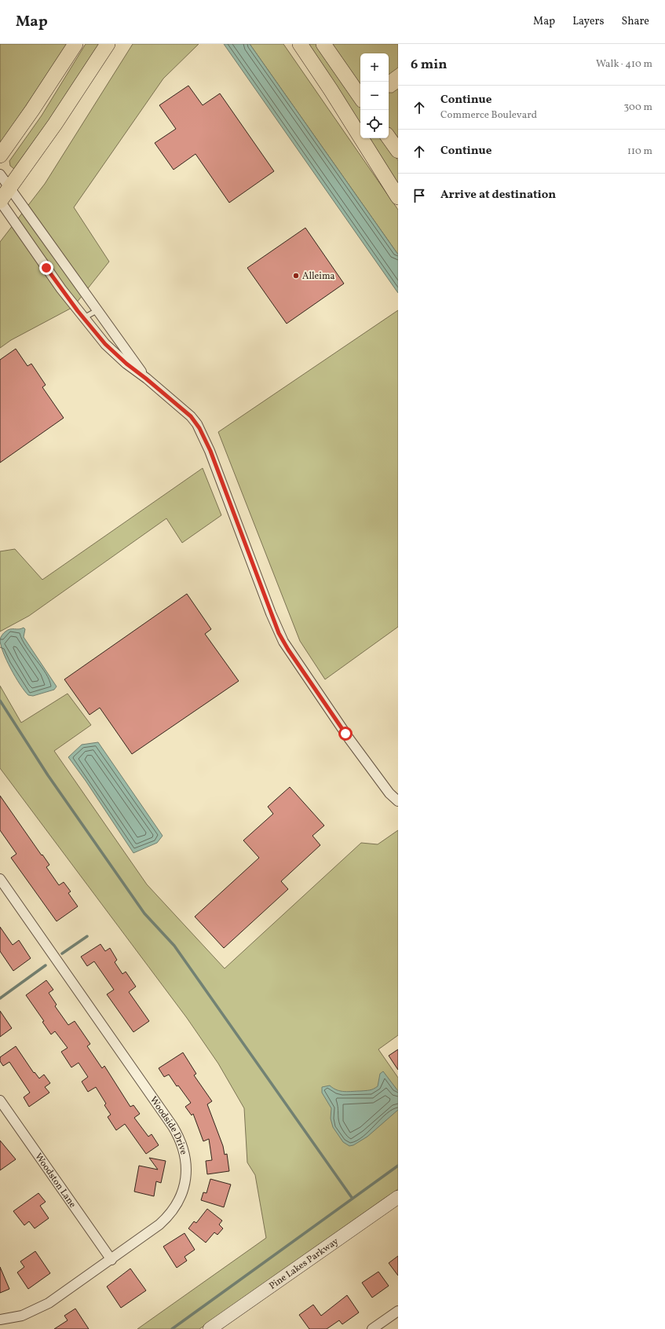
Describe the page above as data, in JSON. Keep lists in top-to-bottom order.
{
  "streets": {
    "street": ["Woodside Drive", "Woodston Lane", "Pine Lakes Parkway"]
  },
  "crossings": [
    ["Woodside Drive", "Woodston Lane"]
  ],
  "places": ["Alleima"],
  "page": {
    "header": "Map",
    "nav": ["Map", "Layers", "Share"],
    "heading": ["6 min", "Walk · 410 m"],
    "map_buttons": ["+", "−"],
    "list": [
      ["Continue", "Commerce Boulevard", "300 m"],
      ["Continue", "110 m"],
      "Arrive at destination"
    ]
  }
}
